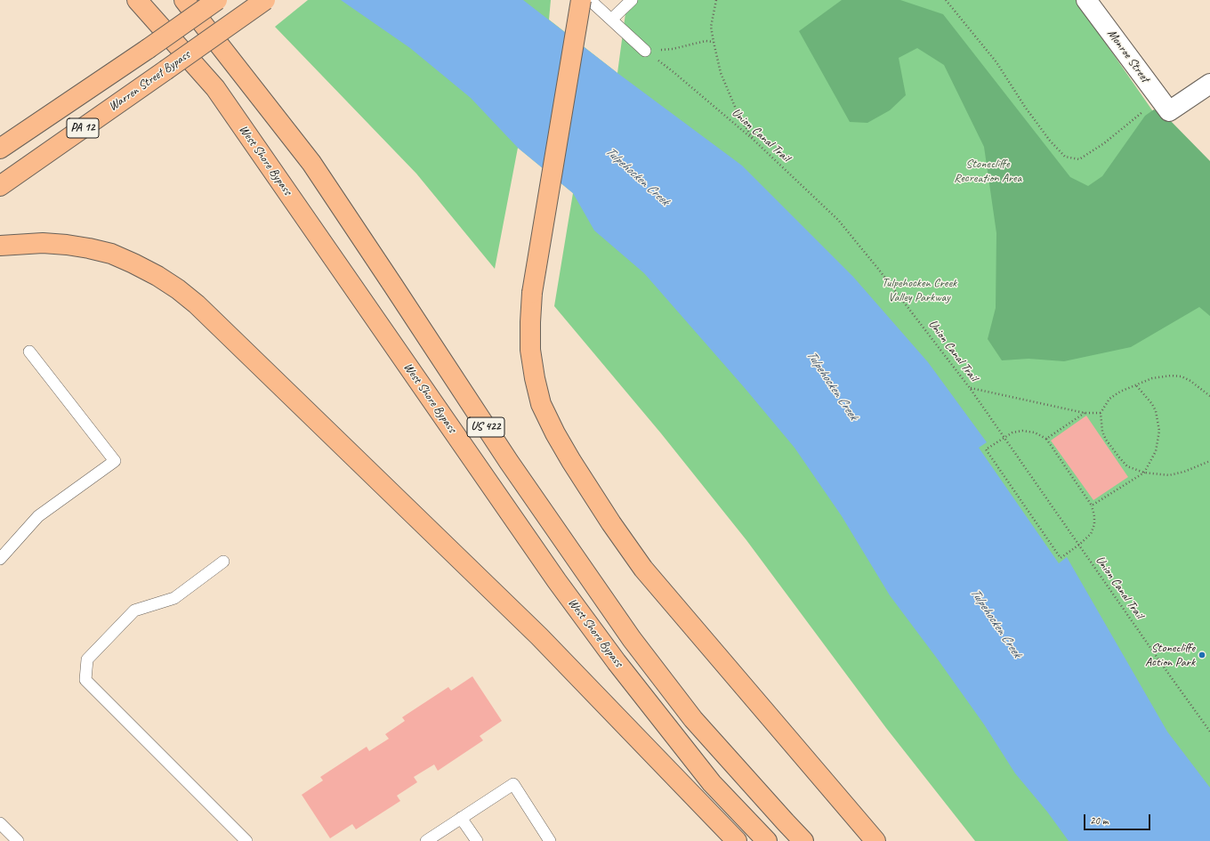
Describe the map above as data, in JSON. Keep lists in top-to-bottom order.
{
  "streets": {
    "highway": [
      "Warren Street Bypass",
      "PA 12",
      "West Shore Bypass",
      "US 422"
    ],
    "street": ["Monroe Street"],
    "path": ["Union Canal Trail"]
  },
  "water": ["Tulpehocken Creek"],
  "parks": ["Stonecliffe Recreation Area", "Tulpehocken Creek Valley Parkway"],
  "places": ["Stonecliffe Action Park"],
  "scale_bar": "20 m"
}
